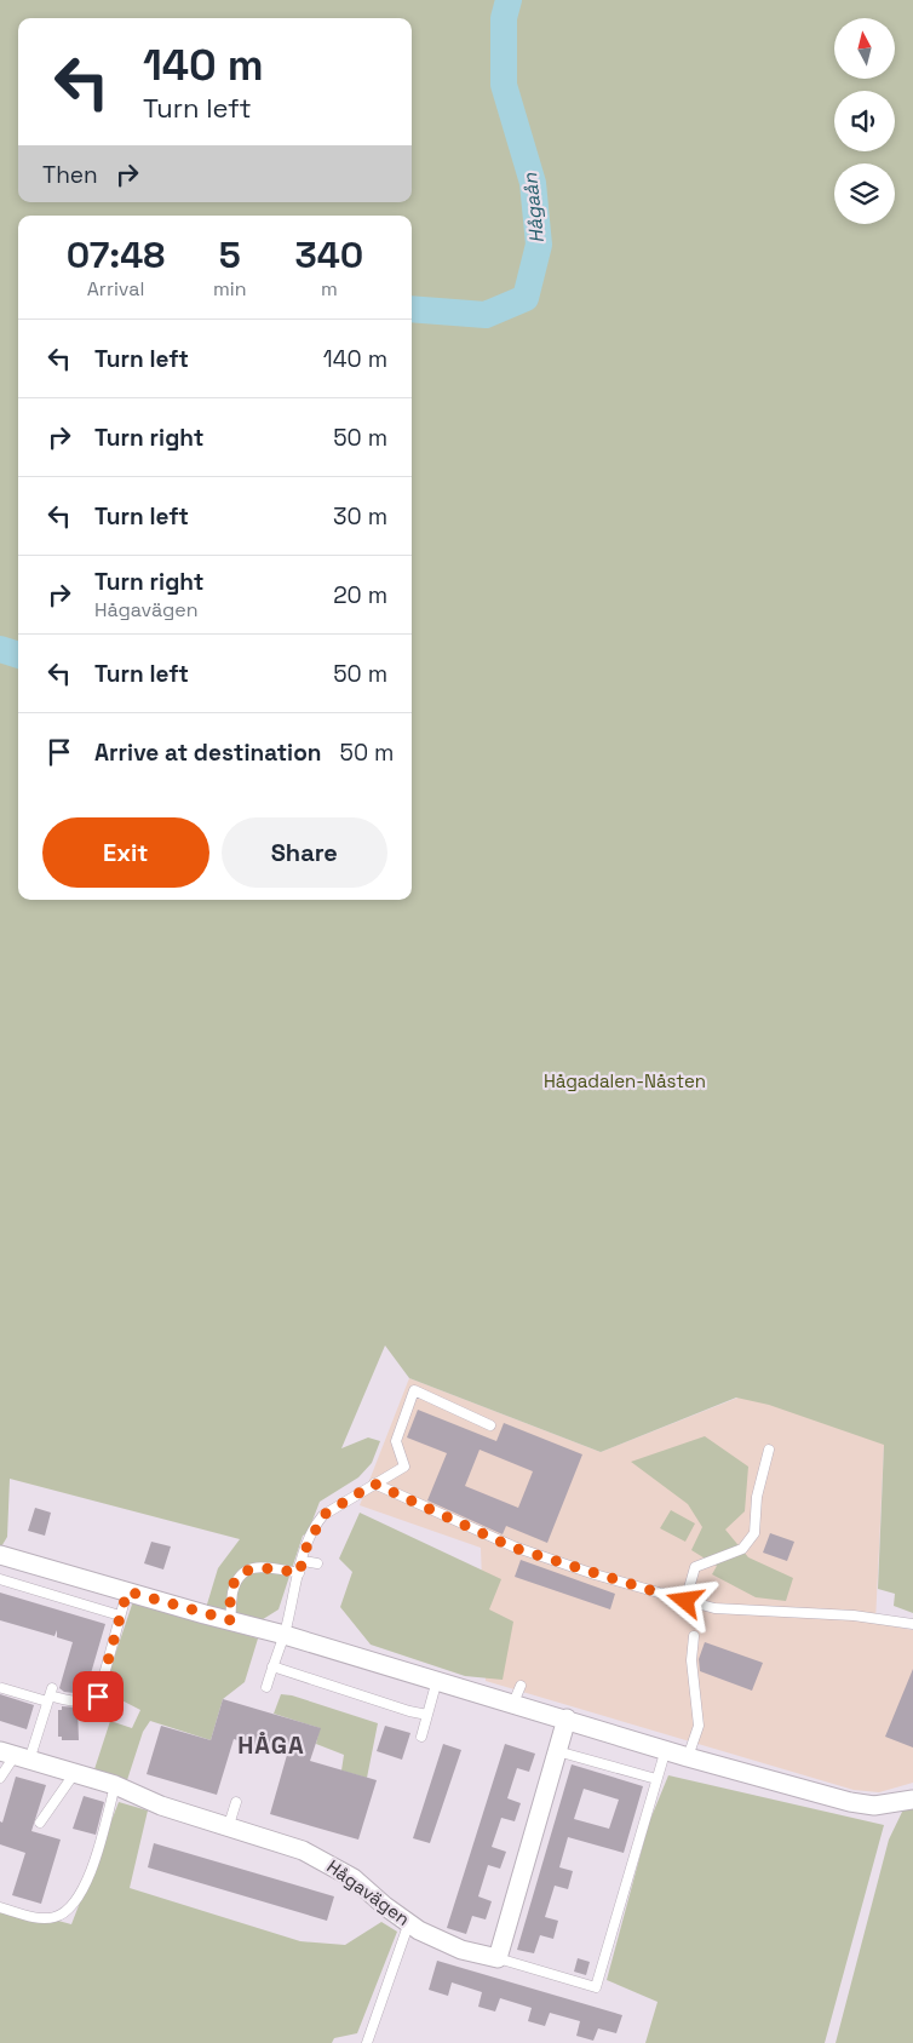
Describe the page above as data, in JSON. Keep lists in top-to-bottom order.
{
  "streets": {
    "street": ["Hågavägen"]
  },
  "districts": ["HÅGA"],
  "water": ["Hågaån"],
  "parks": ["Hågadalen-Nåsten"],
  "north": "top",
  "page": {
    "turn": ["140 m", "Turn left"],
    "then": "Then",
    "eta": [
      "07:48",
      "Arrival",
      "5",
      "min",
      "340",
      "m"
    ],
    "list": [
      {
        "name": "Turn left",
        "value": "140 m"
      },
      {
        "name": "Turn right",
        "value": "50 m"
      },
      {
        "name": "Turn left",
        "value": "30 m"
      },
      {
        "name": "Turn right",
        "note": "Hågavägen",
        "value": "20 m"
      },
      {
        "name": "Turn left",
        "value": "50 m"
      },
      {
        "name": "Arrive at destination",
        "value": "50 m"
      }
    ],
    "buttons": ["Exit", "Share"]
  }
}
